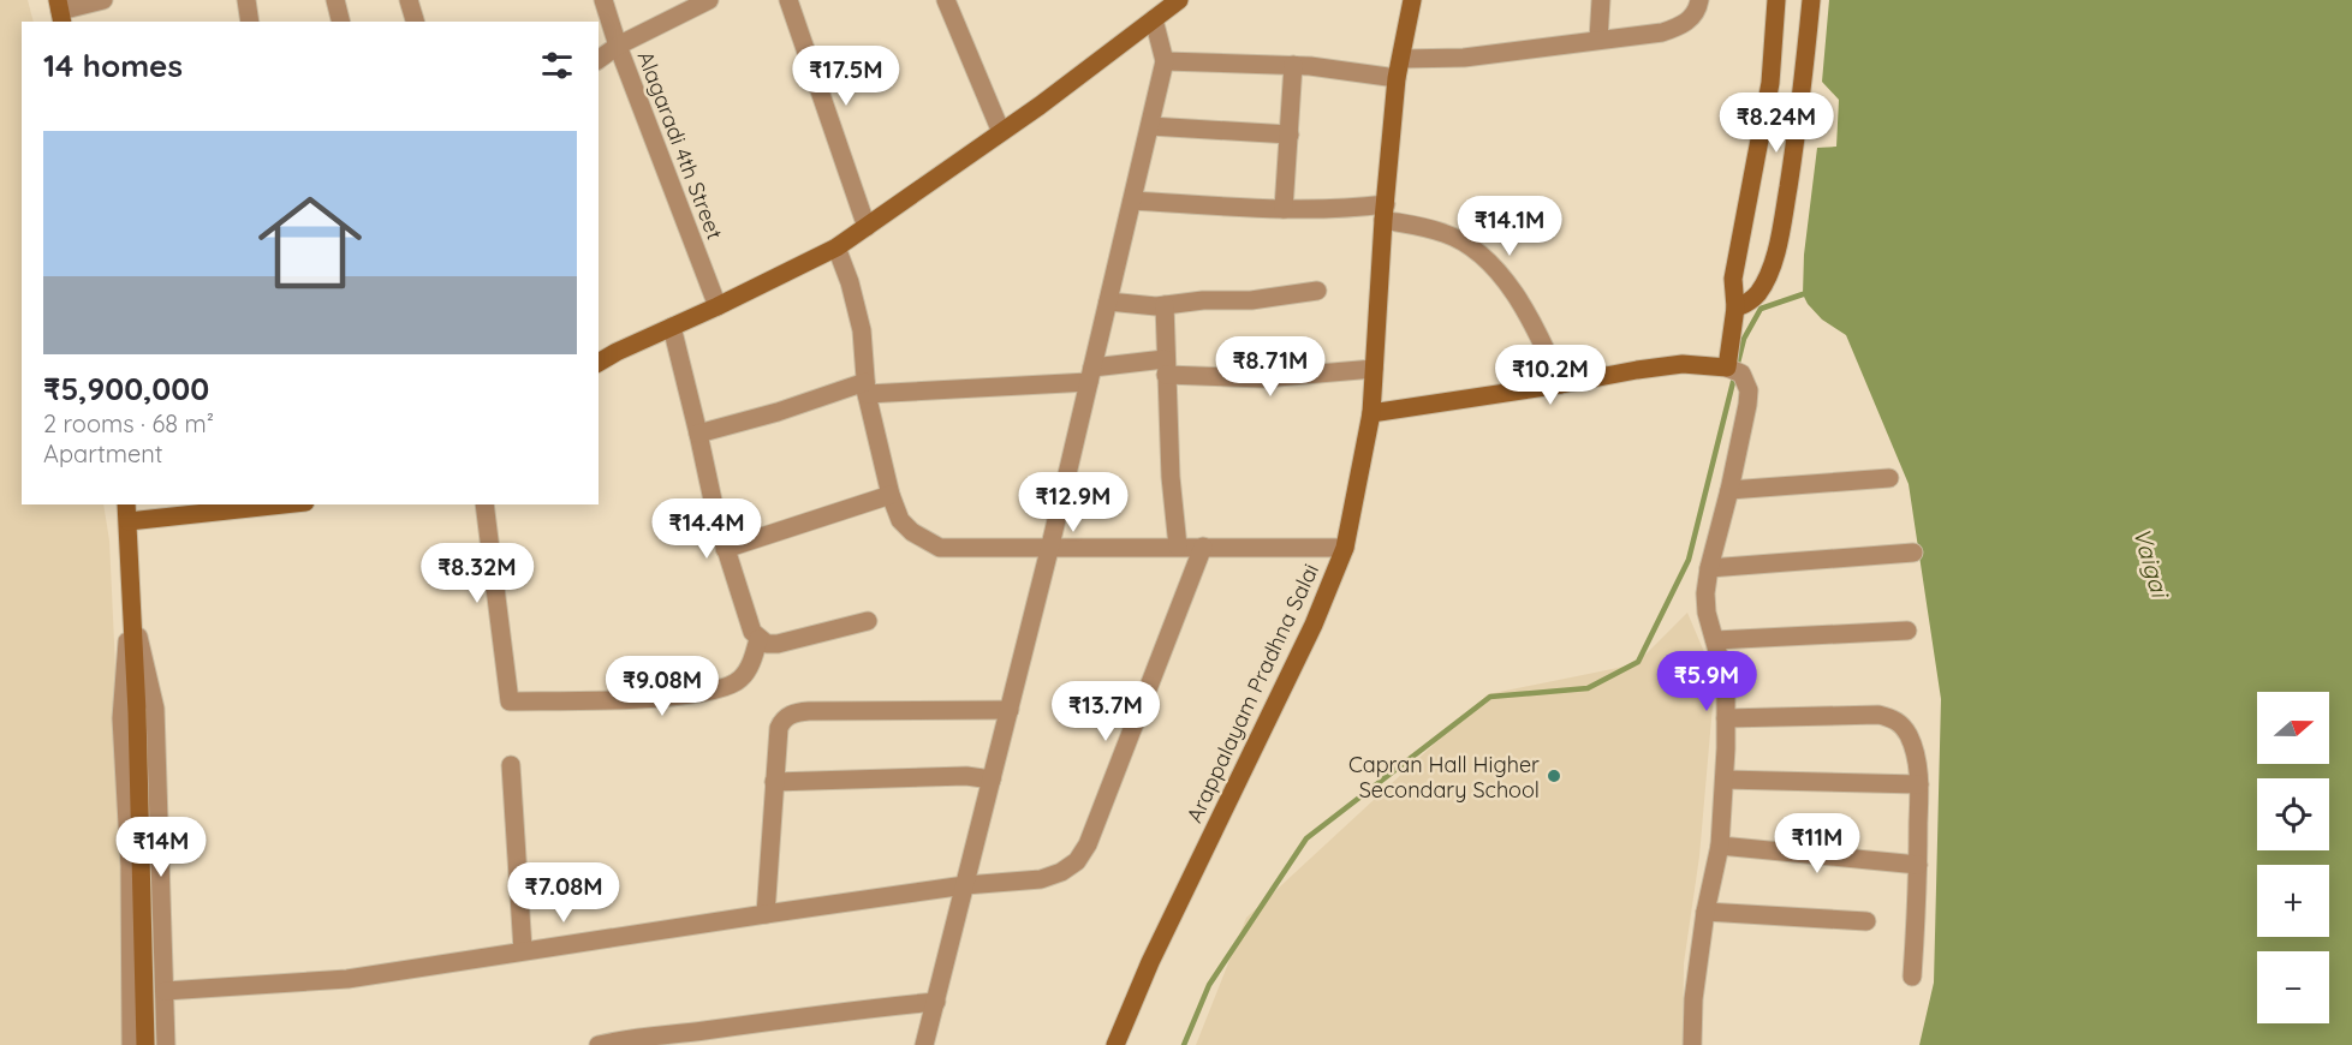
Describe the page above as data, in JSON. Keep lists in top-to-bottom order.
{
  "streets": {
    "street": ["Alagaradi 4th Street", "Arappalayam Pradhna Salai"]
  },
  "water": ["Vaigai"],
  "places": ["Capran Hall Higher Secondary School"],
  "north": "right",
  "page": {
    "heading": "14 homes",
    "price": [
      "₹17.5M",
      "₹8.24M",
      "₹14.1M",
      "₹8.71M",
      "₹10.2M",
      "₹12.9M",
      "₹14.4M",
      "₹8.32M",
      "₹5.9M",
      "₹9.08M",
      "₹13.7M",
      "₹11M",
      "₹14M",
      "₹7.08M"
    ],
    "list": [
      {
        "name": "₹5,900,000",
        "note": "2 rooms · 68 m² · Apartment"
      }
    ],
    "map_buttons": ["+", "−"]
  }
}
